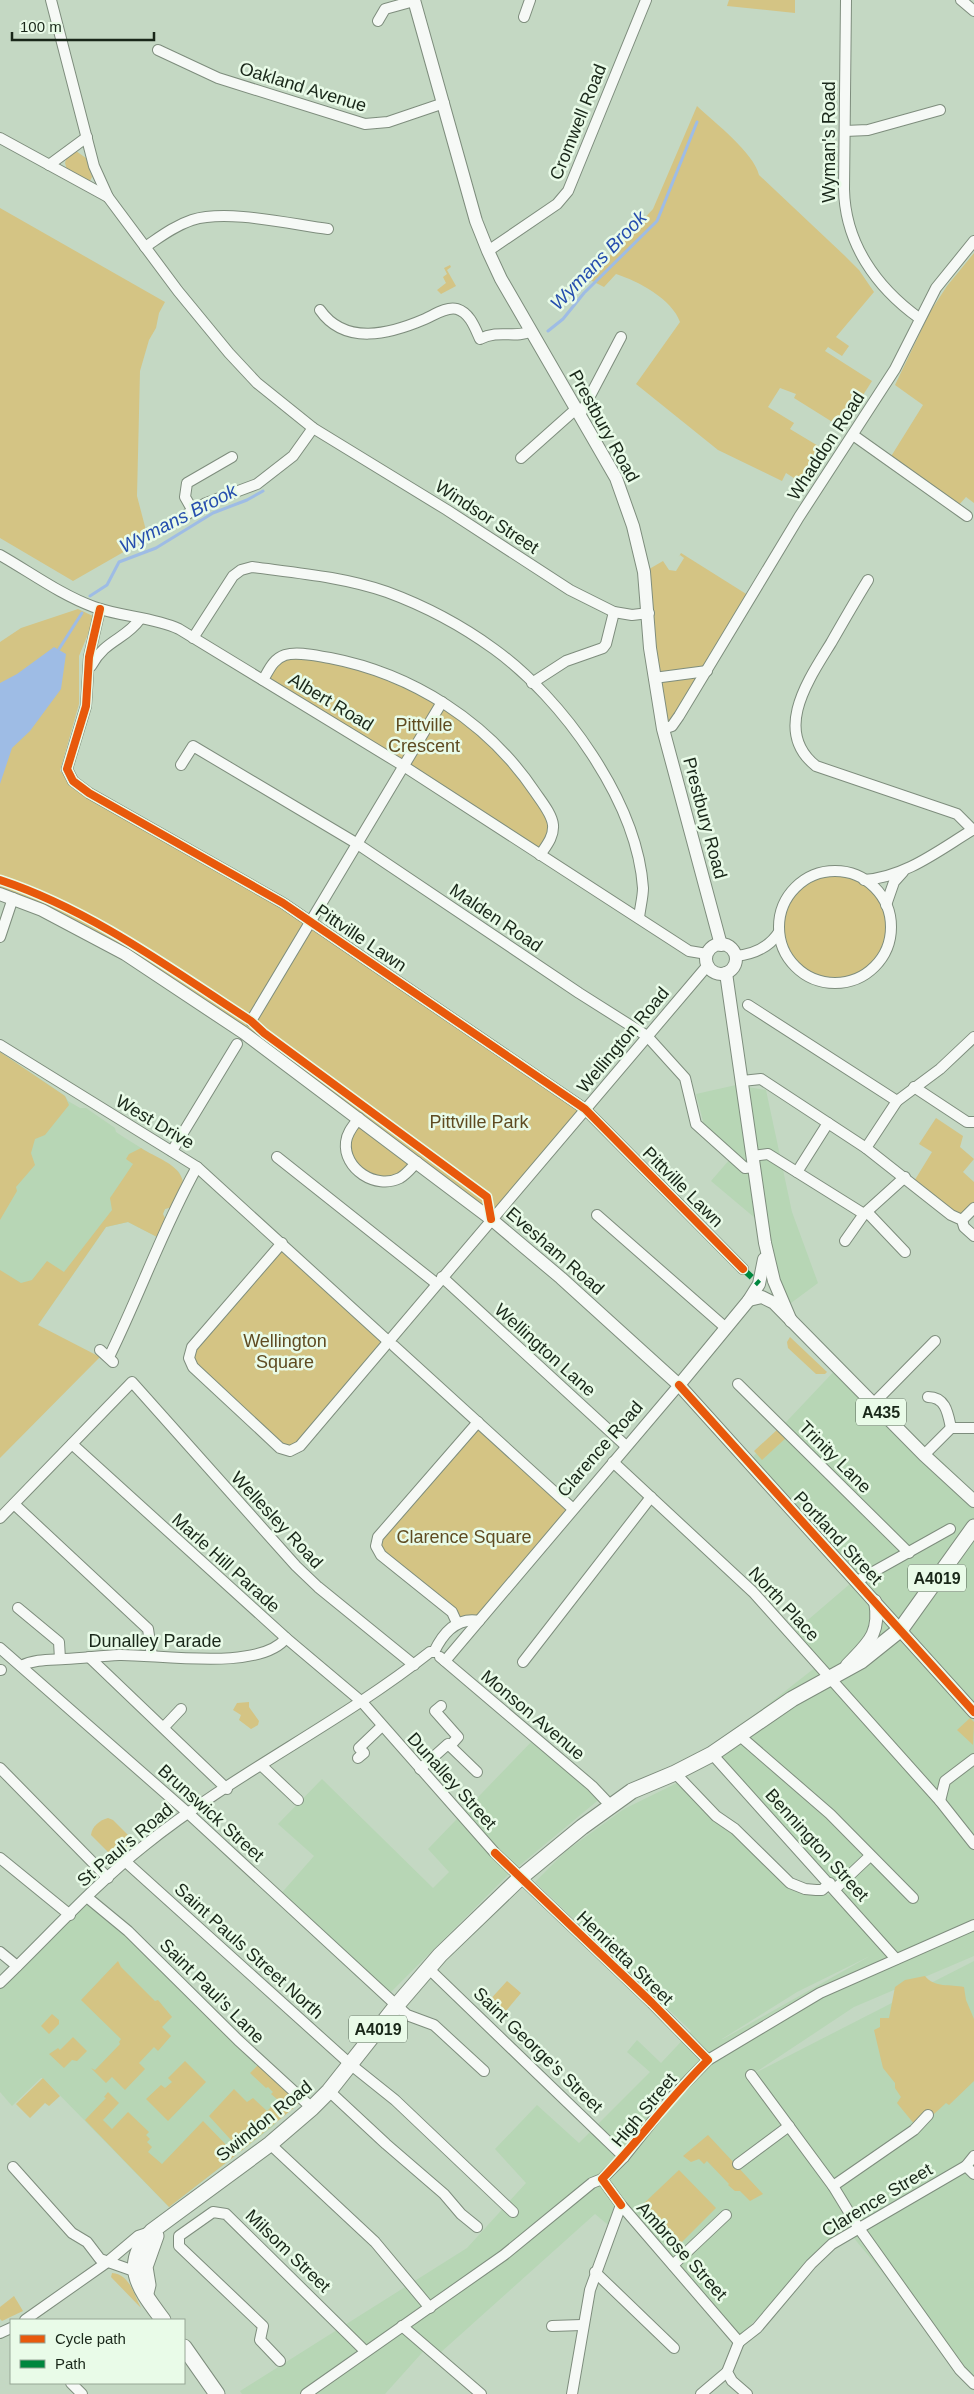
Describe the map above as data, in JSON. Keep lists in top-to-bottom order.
{
  "streets": {
    "highway": ["A4019", "Swindon Road"],
    "main road": [
      "Prestbury Road",
      "Evesham Road",
      "A435",
      "Clarence Road",
      "Portland Street"
    ],
    "street": [
      "Oakland Avenue",
      "Cromwell Road",
      "Wyman's Road",
      "Whaddon Road",
      "Windsor Street",
      "Albert Road",
      "Malden Road",
      "Pittville Lawn",
      "Wellington Road",
      "West Drive",
      "Wellington Lane",
      "Trinity Lane",
      "Wellesley Road",
      "Marle Hill Parade",
      "North Place",
      "Dunalley Parade",
      "Monson Avenue",
      "Dunalley Street",
      "Brunswick Street",
      "St Paul's Road",
      "Bennington Street",
      "Saint Pauls Street North",
      "Henrietta Street",
      "Saint Paul's Lane",
      "Saint George's Street",
      "High Street",
      "Clarence Street",
      "Milsom Street",
      "Ambrose Street"
    ]
  },
  "crossings": [
    ["Oakland Avenue", "Prestbury Road"],
    ["Cromwell Road", "Prestbury Road"],
    ["Wyman's Road", "Whaddon Road"],
    ["Prestbury Road", "Whaddon Road"],
    ["Prestbury Road", "Windsor Street"],
    ["Prestbury Road", "Albert Road"],
    ["Prestbury Road", "Wellington Road"],
    ["Albert Road", "Pittville Lawn"],
    ["Albert Road", "Wellington Road"],
    ["Malden Road", "Wellington Road"],
    ["Pittville Lawn", "Wellington Road"],
    ["Wellington Road", "Evesham Road"],
    ["Wellington Road", "Wellington Lane"],
    ["Evesham Road", "Clarence Road"],
    ["Evesham Road", "Portland Street"],
    ["Wellington Lane", "Clarence Road"],
    ["A435", "Clarence Road"],
    ["Clarence Road", "Portland Street"],
    ["Clarence Road", "North Place"],
    ["Clarence Road", "Monson Avenue"],
    ["Wellesley Road", "Marle Hill Parade"],
    ["Wellesley Road", "St Paul's Road"],
    ["Portland Street", "A4019"],
    ["Marle Hill Parade", "Dunalley Parade"],
    ["Marle Hill Parade", "Dunalley Street"],
    ["Marle Hill Parade", "St Paul's Road"],
    ["A4019", "North Place"],
    ["A4019", "Monson Avenue"],
    ["A4019", "Dunalley Street"],
    ["A4019", "Bennington Street"],
    ["A4019", "Henrietta Street"],
    ["A4019", "Swindon Road"],
    ["Dunalley Parade", "Brunswick Street"],
    ["Monson Avenue", "St Paul's Road"],
    ["Dunalley Street", "St Paul's Road"],
    ["Dunalley Street", "Henrietta Street"],
    ["Dunalley Street", "Swindon Road"],
    ["Brunswick Street", "St Paul's Road"],
    ["Brunswick Street", "Swindon Road"],
    ["St Paul's Road", "Saint Pauls Street North"],
    ["St Paul's Road", "Saint Paul's Lane"],
    ["Bennington Street", "High Street"],
    ["Saint Pauls Street North", "Swindon Road"],
    ["Henrietta Street", "High Street"],
    ["Henrietta Street", "Swindon Road"],
    ["Saint Paul's Lane", "Swindon Road"],
    ["Saint George's Street", "High Street"],
    ["Saint George's Street", "Swindon Road"],
    ["High Street", "Milsom Street"],
    ["High Street", "Ambrose Street"],
    ["Clarence Street", "Ambrose Street"]
  ],
  "water": ["Wymans Brook"],
  "parks": [
    "Pittville Crescent",
    "Pittville Park",
    "Wellington Square",
    "Clarence Square"
  ],
  "legend": ["Cycle path", "Path"],
  "scale_bar": "100 m"
}
